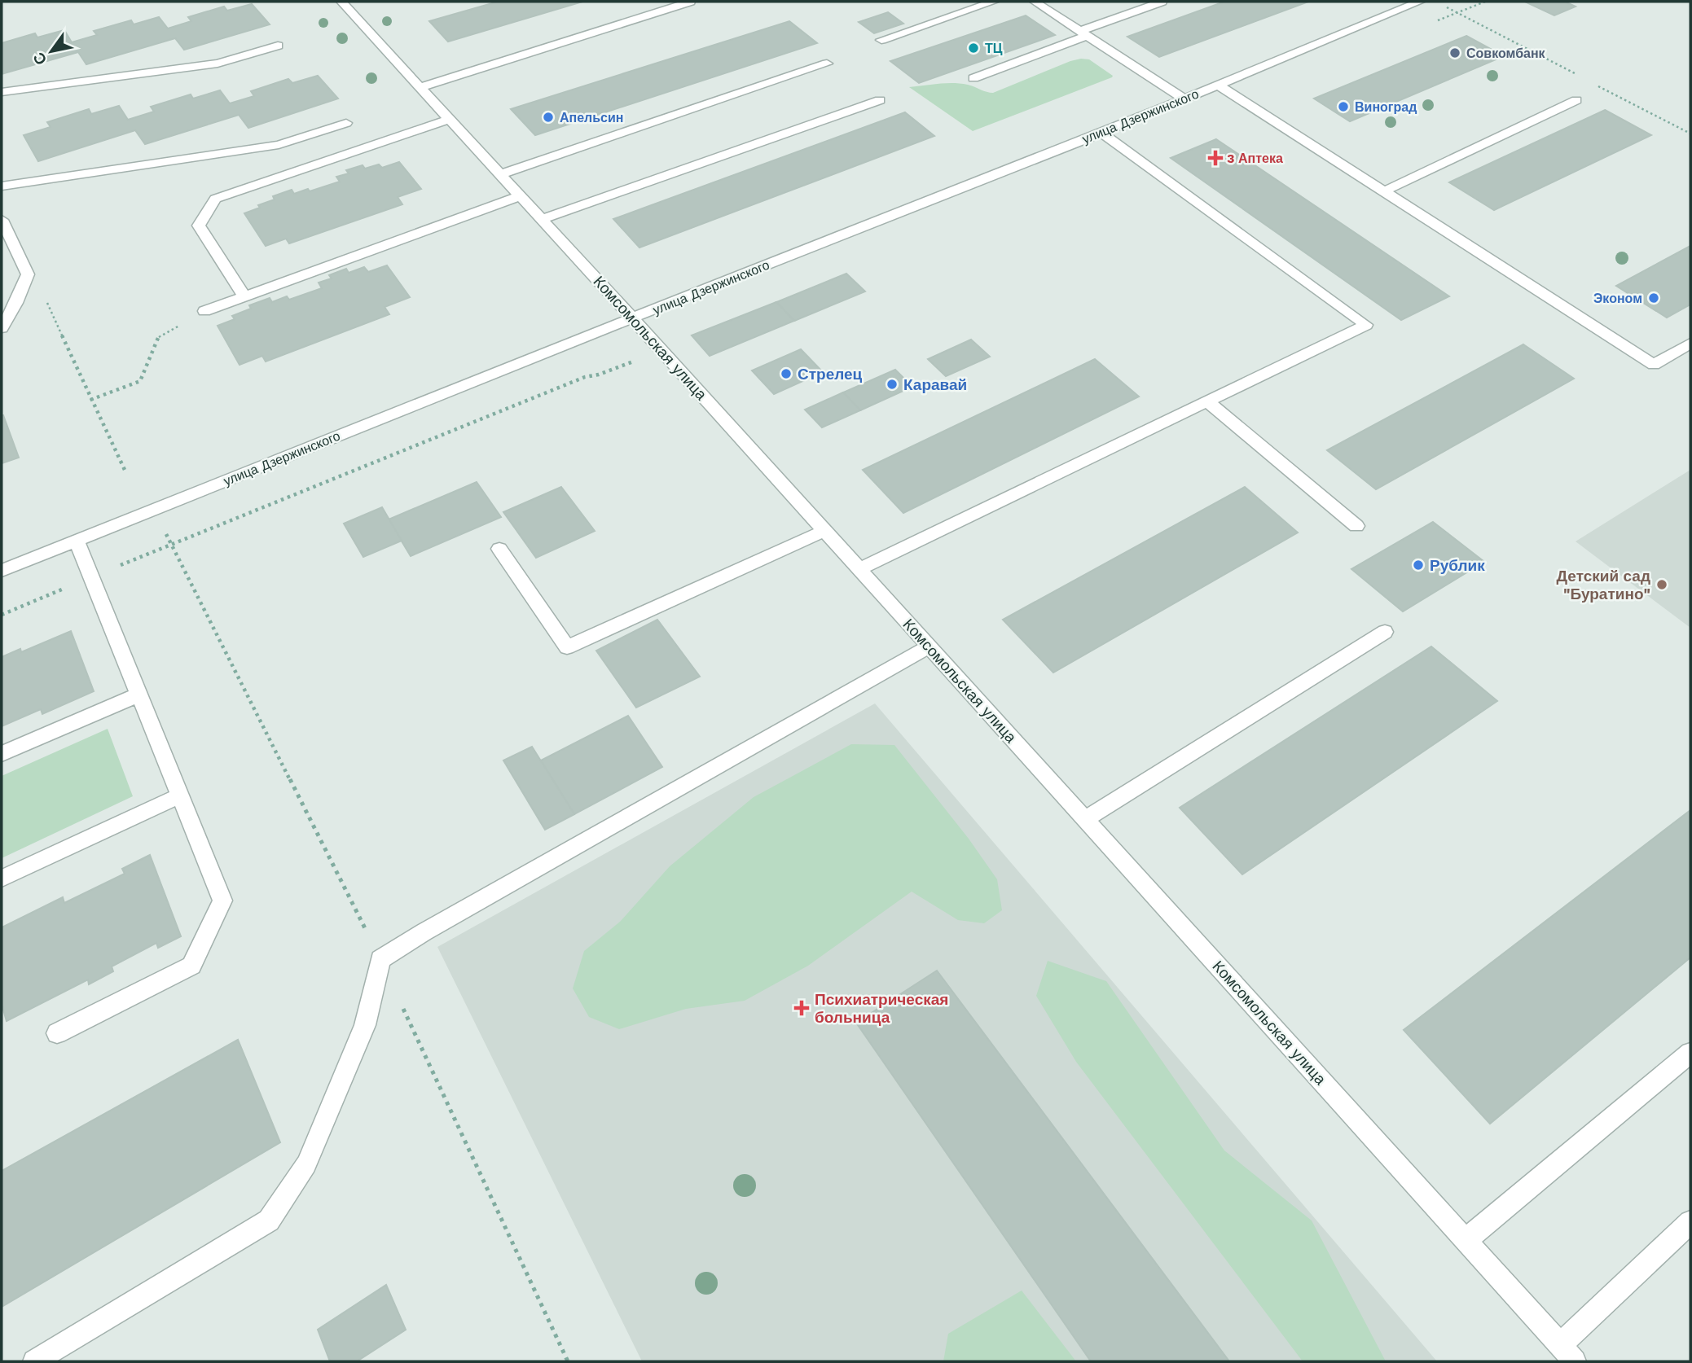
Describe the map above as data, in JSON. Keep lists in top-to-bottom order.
{
  "streets": {
    "street": ["улица Дзержинского", "Комсомольская улица"]
  },
  "crossings": [
    ["улица Дзержинского", "Комсомольская улица"]
  ],
  "places": {
    "other": [
      "ТЦ",
      "Совкомбанк",
      "Виноград",
      "Апельсин",
      "Эконом",
      "Стрелец",
      "Каравай",
      "Рублик",
      "Детский сад \"Буратино\""
    ],
    "health": ["3 Аптека", "Психиатрическая больница"]
  },
  "north": "bottom left"
}
